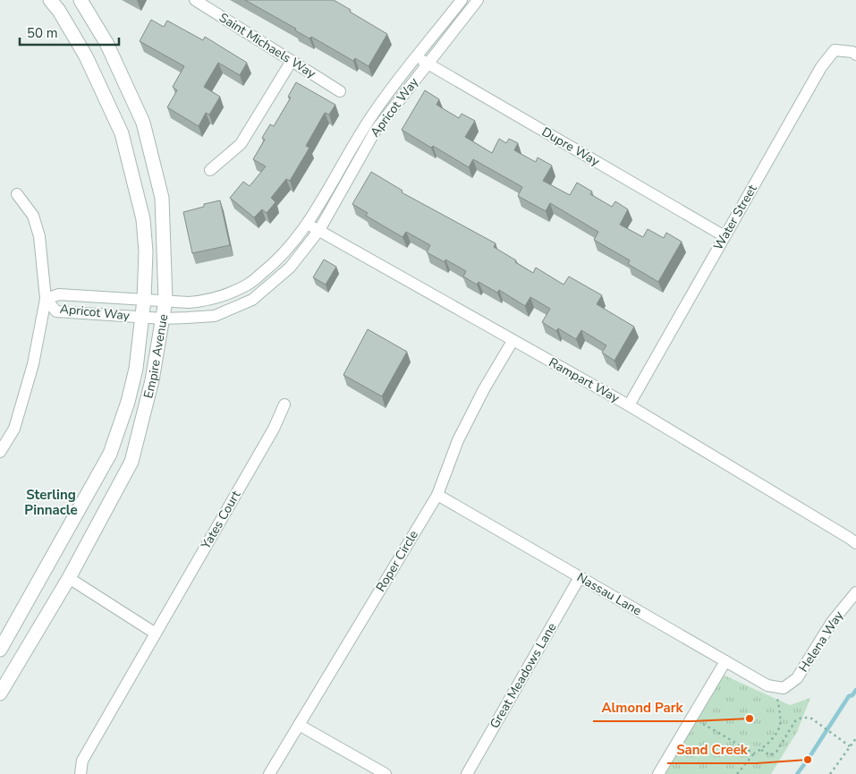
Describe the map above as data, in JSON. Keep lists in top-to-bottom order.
{
  "streets": {
    "street": [
      "Saint Michaels Way",
      "Apricot Way",
      "Dupre Way",
      "Water Street",
      "Empire Avenue",
      "Rampart Way",
      "Yates Court",
      "Roper Circle",
      "Nassau Lane",
      "Helena Way",
      "Great Meadows Lane"
    ]
  },
  "crossings": [
    ["Apricot Way", "Dupre Way"],
    ["Apricot Way", "Empire Avenue"],
    ["Apricot Way", "Rampart Way"],
    ["Dupre Way", "Water Street"],
    ["Water Street", "Rampart Way"],
    ["Rampart Way", "Roper Circle"],
    ["Roper Circle", "Nassau Lane"],
    ["Nassau Lane", "Helena Way"],
    ["Nassau Lane", "Great Meadows Lane"]
  ],
  "districts": ["Sterling Pinnacle"],
  "places": ["Almond Park", "Sand Creek"],
  "scale_bar": "50 m"
}
